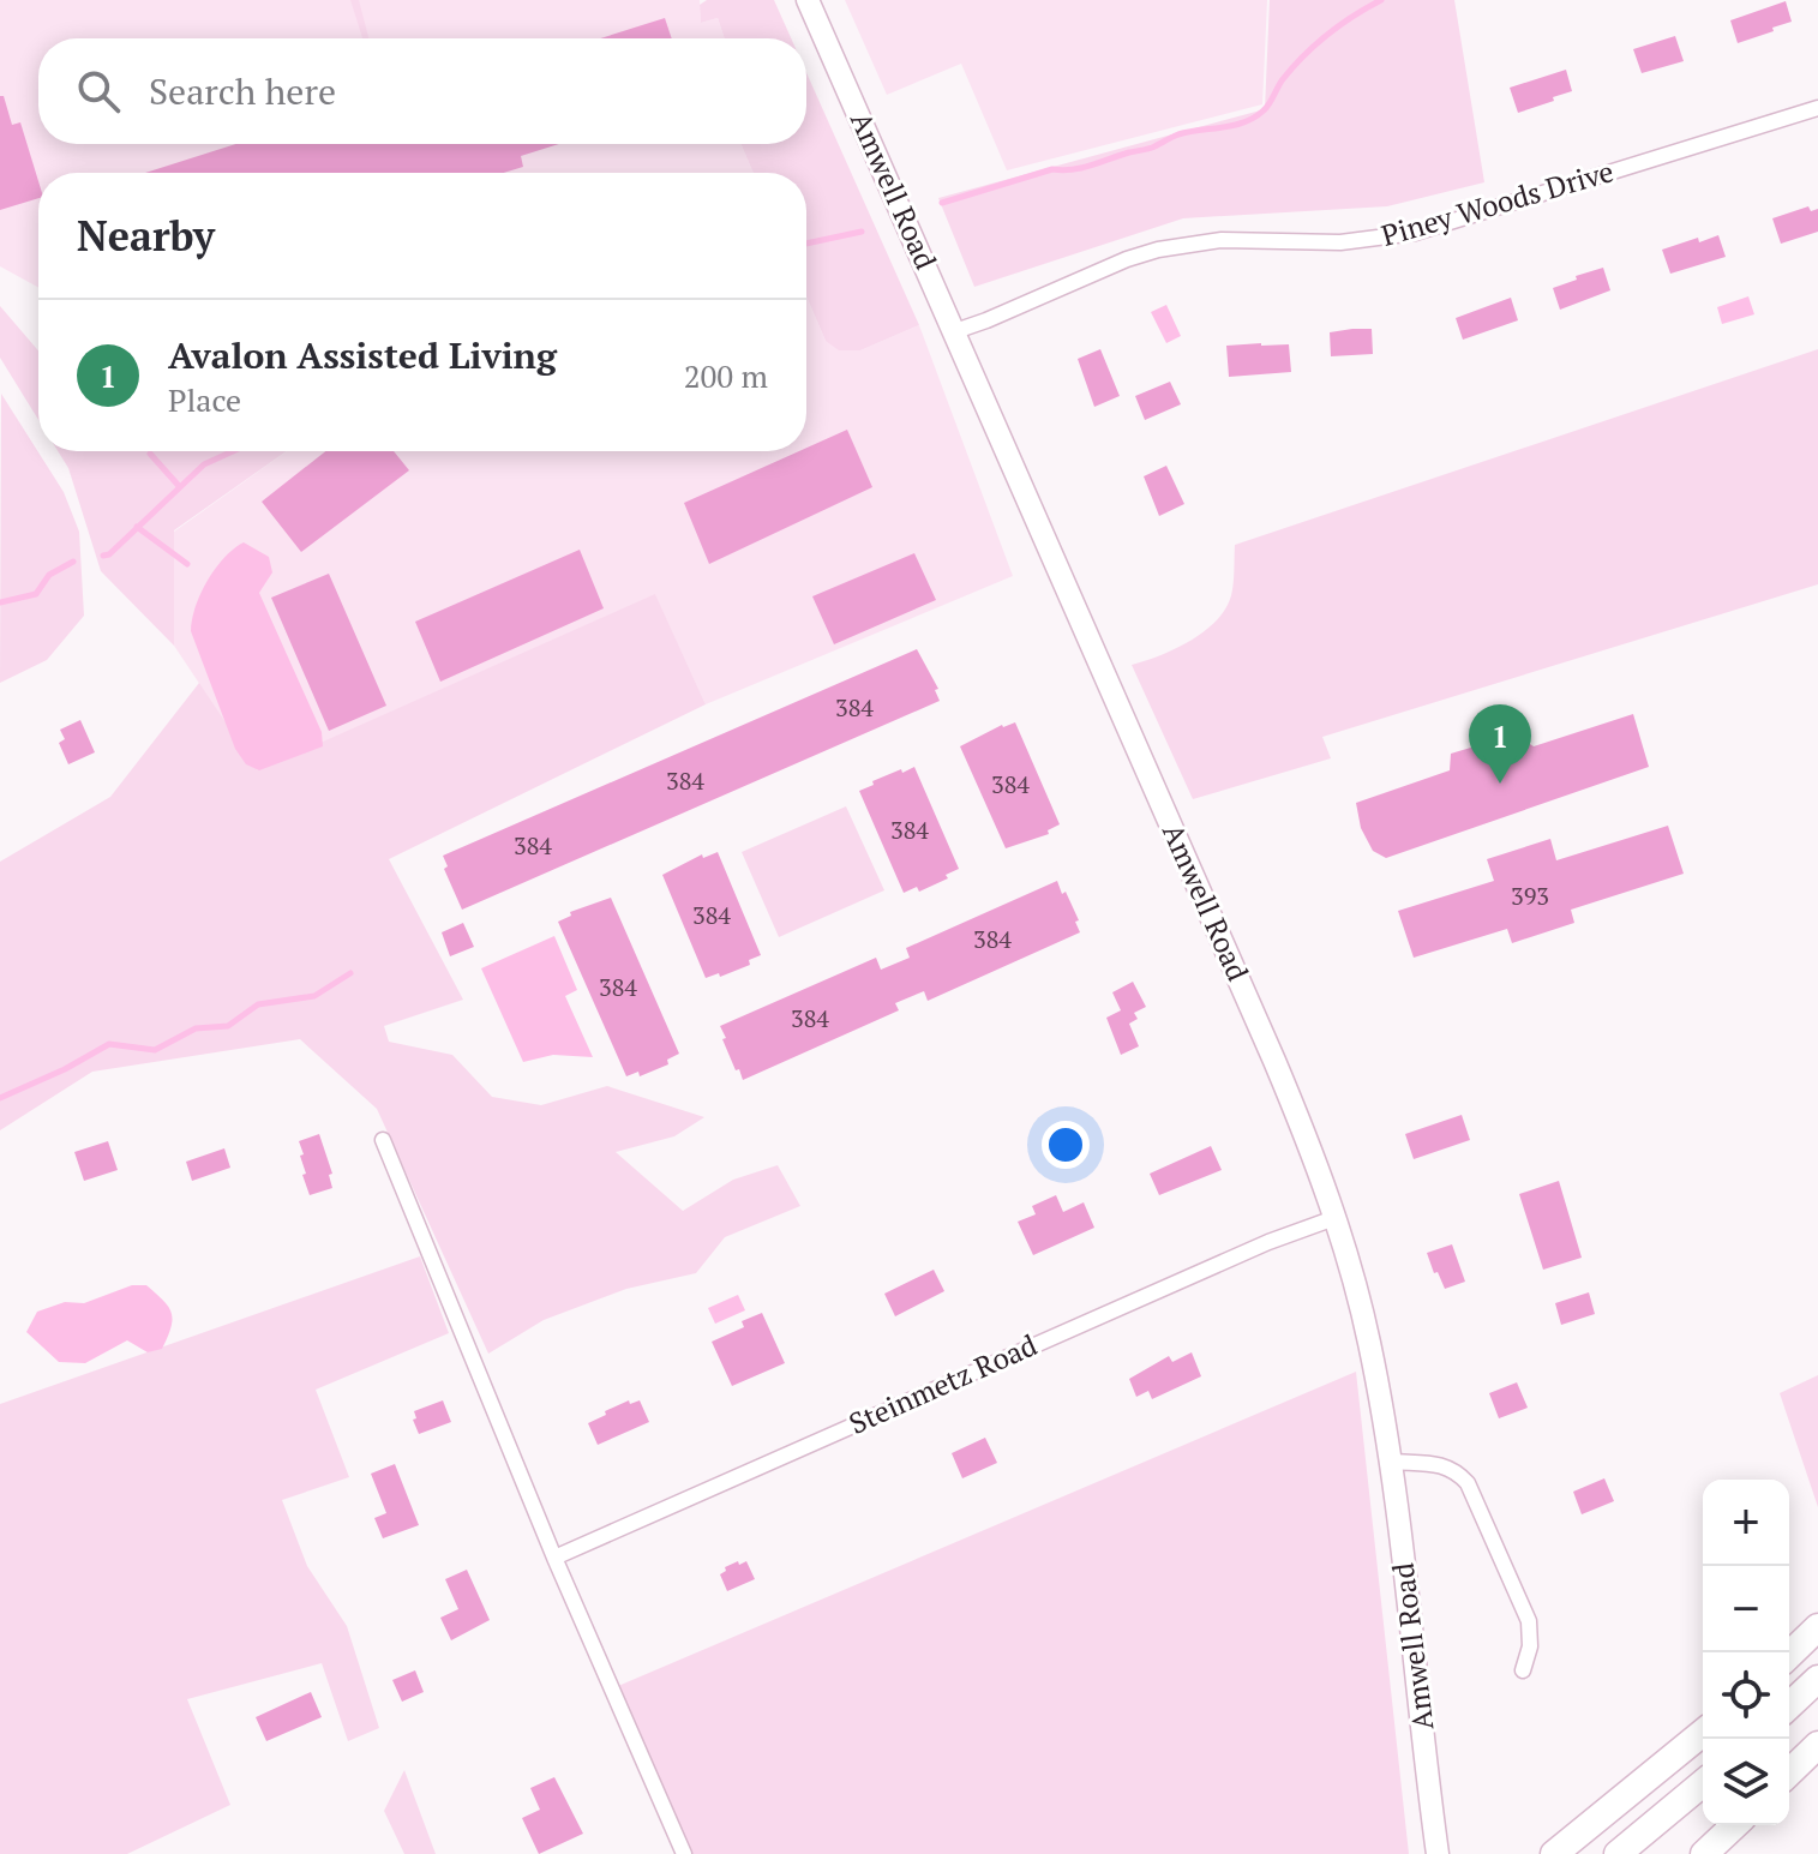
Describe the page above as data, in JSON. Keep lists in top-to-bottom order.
{
  "streets": {
    "main road": ["Amwell Road"],
    "street": ["Piney Woods Drive", "Steinmetz Road"]
  },
  "crossings": [
    ["Amwell Road", "Piney Woods Drive"],
    ["Amwell Road", "Steinmetz Road"]
  ],
  "house_numbers": [
    "384",
    "384",
    "384",
    "384",
    "384",
    "393",
    "384",
    "384",
    "384",
    "384"
  ],
  "page": {
    "search": "Search here",
    "heading": "Nearby",
    "list": [
      {
        "mark": "1",
        "name": "Avalon Assisted Living",
        "note": "Place",
        "value": "200 m"
      }
    ],
    "pins": "1",
    "map_buttons": ["+", "−"]
  }
}
